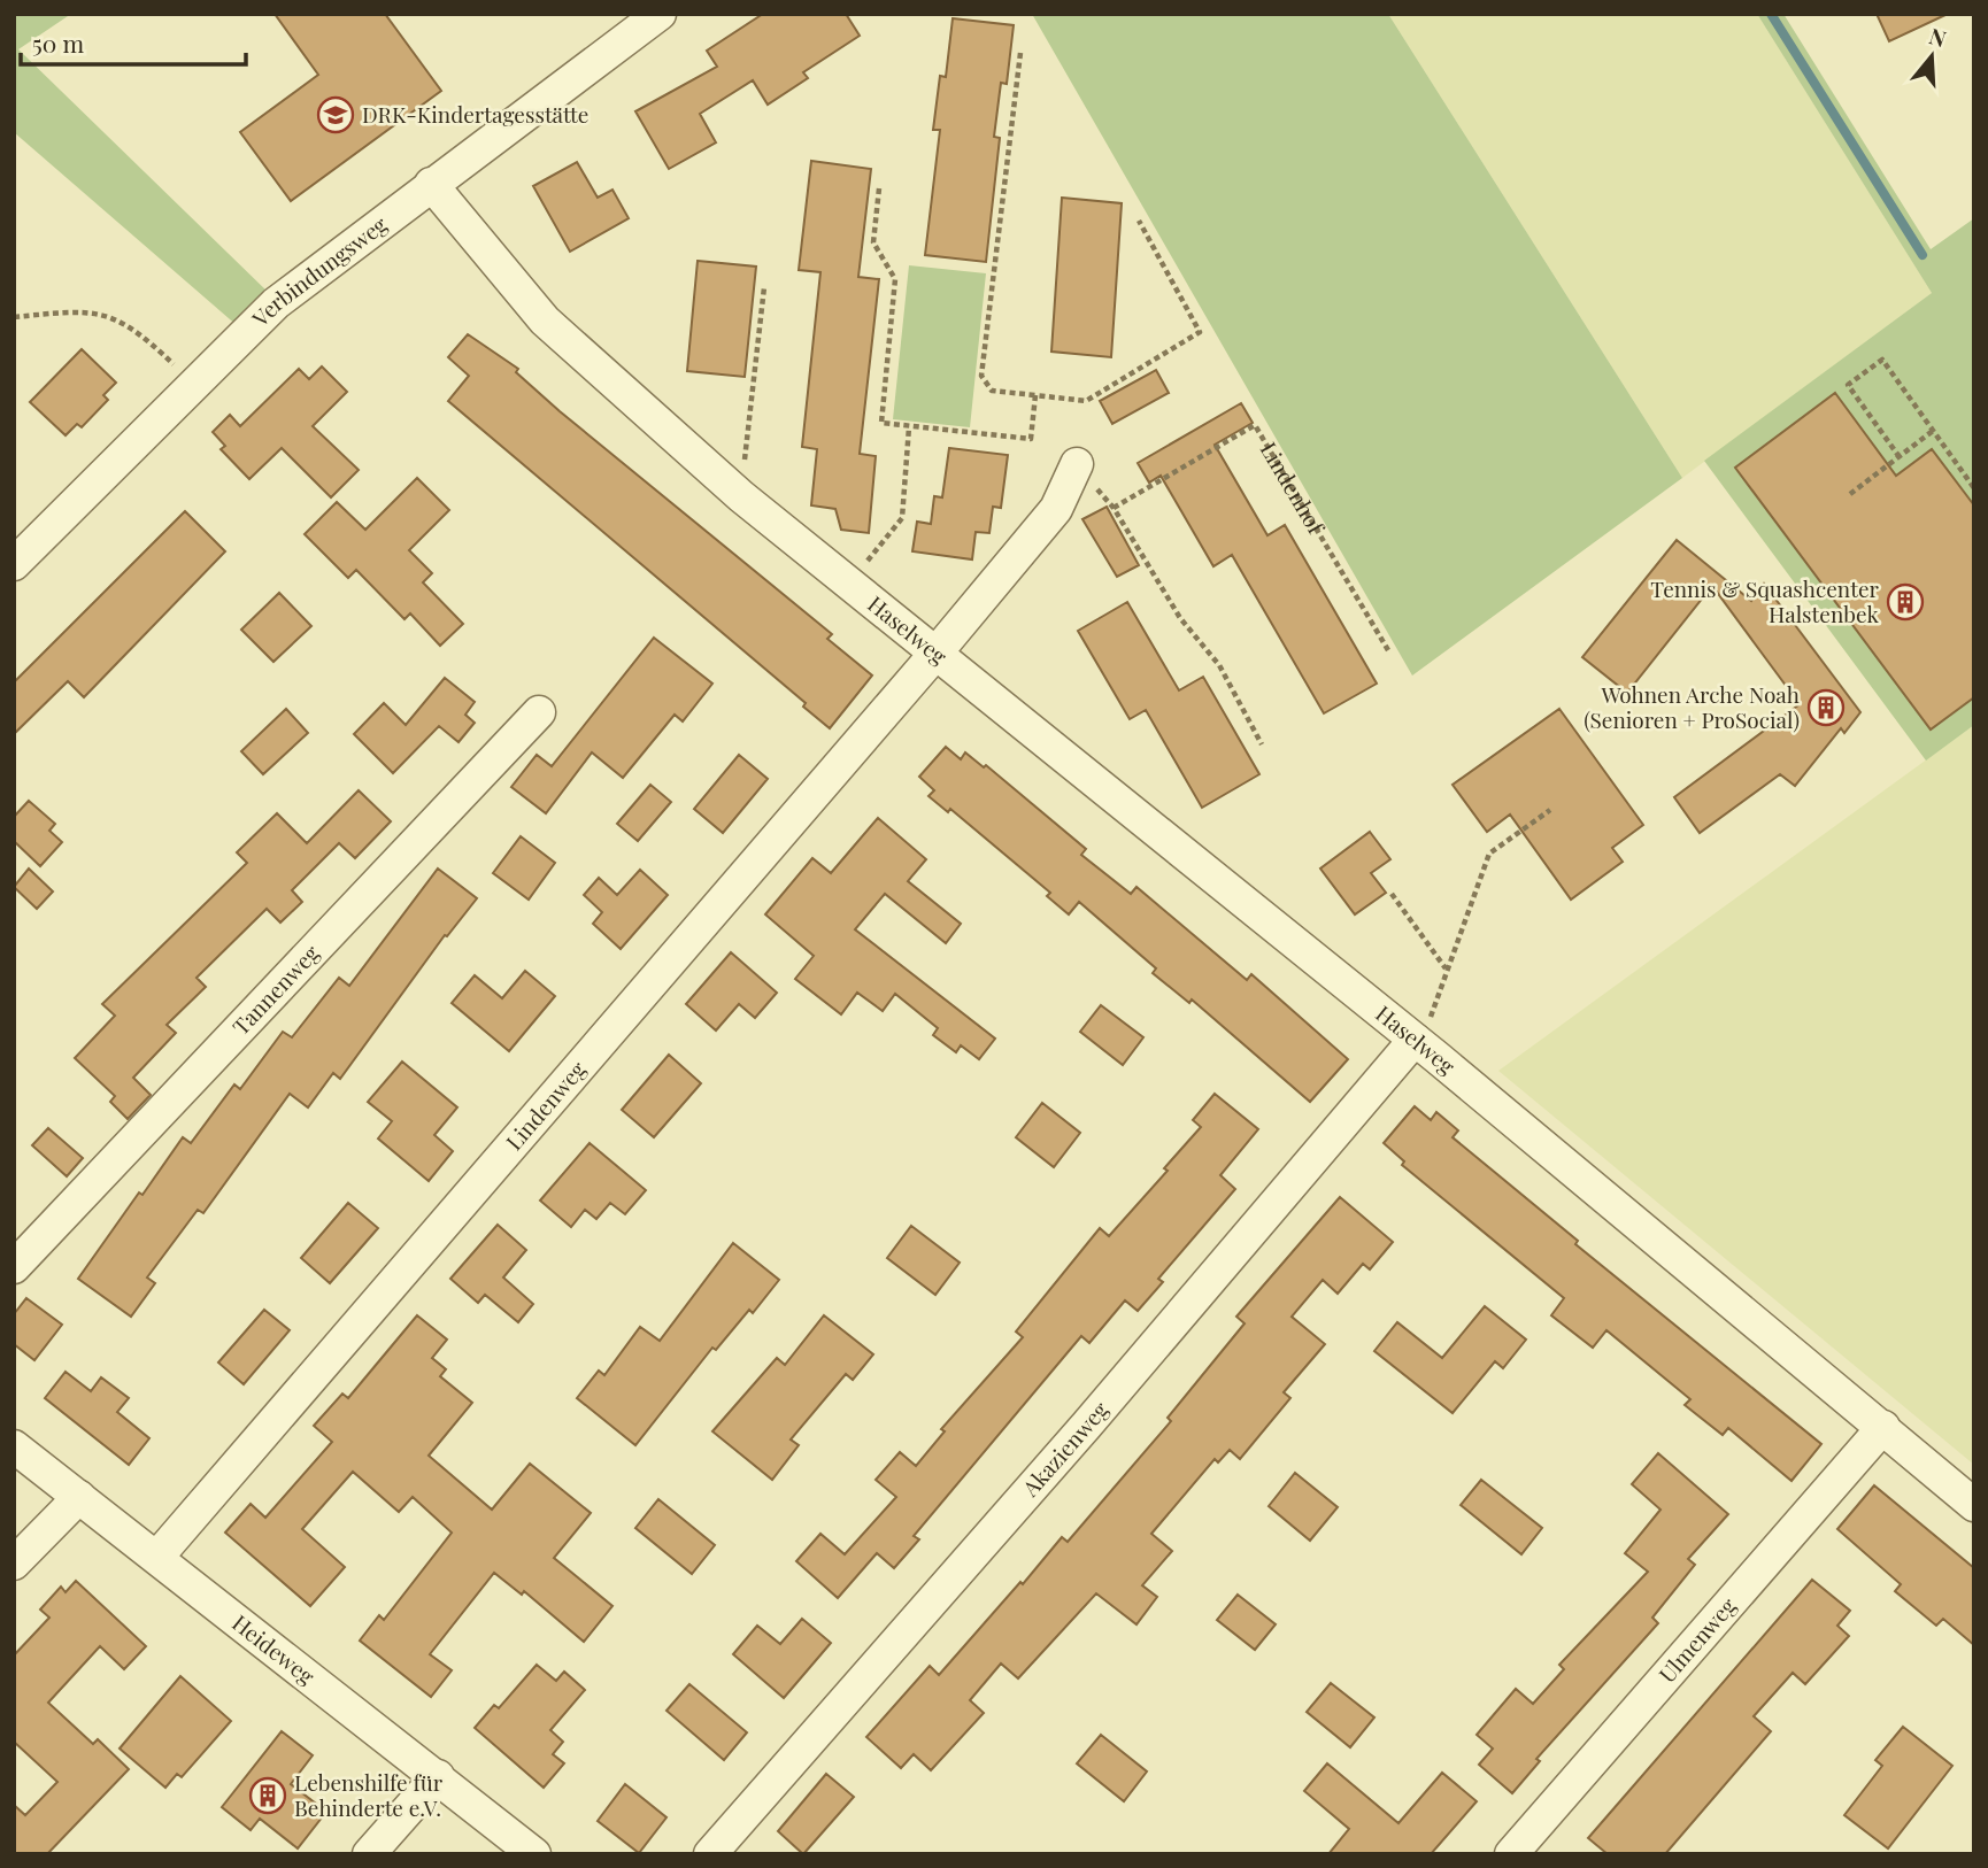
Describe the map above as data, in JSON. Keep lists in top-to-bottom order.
{
  "streets": {
    "street": [
      "Verbindungsweg",
      "Haselweg",
      "Tannenweg",
      "Lindenweg",
      "Akazienweg",
      "Ulmenweg",
      "Heideweg"
    ],
    "path": ["Lindenhof"]
  },
  "crossings": [
    ["Verbindungsweg", "Haselweg"],
    ["Haselweg", "Lindenweg"],
    ["Haselweg", "Akazienweg"],
    ["Haselweg", "Ulmenweg"],
    ["Lindenweg", "Heideweg"]
  ],
  "places": {
    "school or university": ["DRK-Kindertagesstätte"],
    "building": ["Tennis & Squashcenter Halstenbek", "Wohnen Arche Noah (Senioren + ProSocial)", "Lebenshilfe für Behinderte e.V."]
  },
  "scale_bar": "50 m",
  "north": "top"
}
